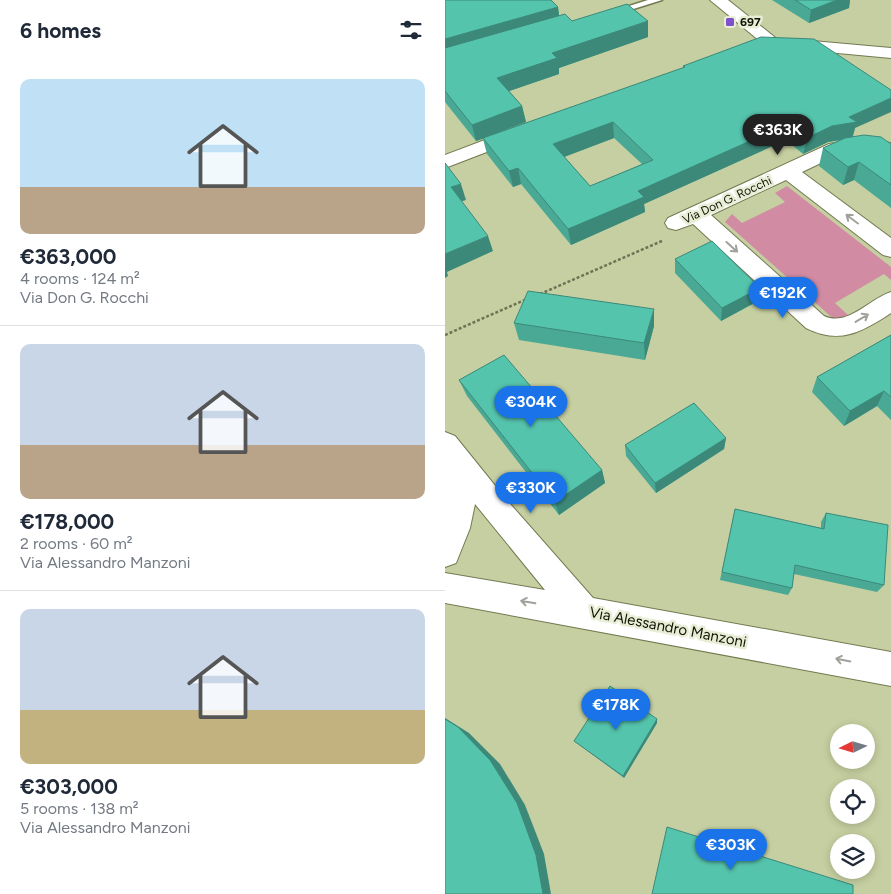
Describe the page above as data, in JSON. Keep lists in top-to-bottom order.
{
  "streets": {
    "street": ["Via Don G. Rocchi", "Via Alessandro Manzoni"]
  },
  "one_way": ["Via Alessandro Manzoni"],
  "places": {
    "transit": ["697"]
  },
  "north": "left",
  "page": {
    "heading": "6 homes",
    "list": [
      {
        "name": "€363,000",
        "note": "4 rooms · 124 m² · Via Don G. Rocchi"
      },
      {
        "name": "€178,000",
        "note": "2 rooms · 60 m² · Via Alessandro Manzoni"
      },
      {
        "name": "€303,000",
        "note": "5 rooms · 138 m² · Via Alessandro Manzoni"
      }
    ],
    "price": [
      "€363K",
      "€192K",
      "€304K",
      "€330K",
      "€178K",
      "€303K"
    ]
  }
}
